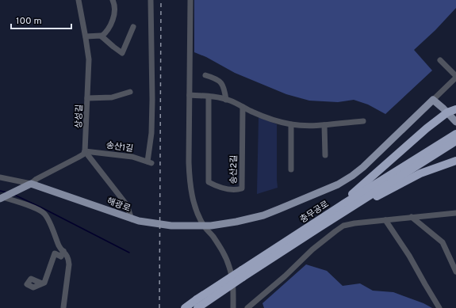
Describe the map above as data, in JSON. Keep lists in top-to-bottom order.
{
  "streets": {
    "highway": ["충무공로"],
    "main road": ["해광로"],
    "street": ["상성길", "송산1길", "송산2길"]
  },
  "crossings": [
    ["상성길", "송산1길"]
  ],
  "scale_bar": "100 m"
}
